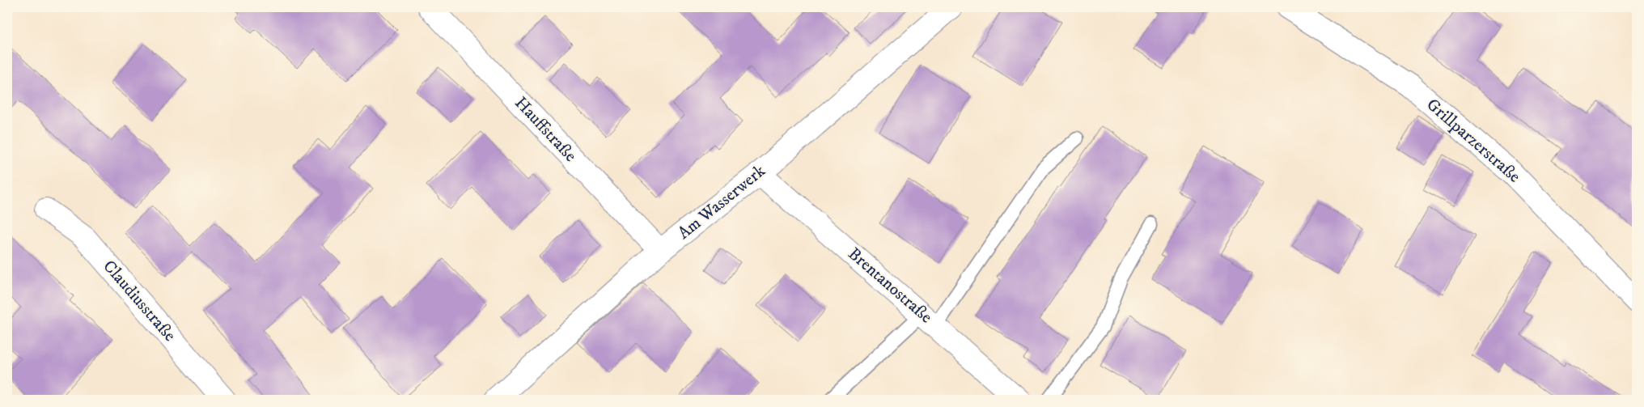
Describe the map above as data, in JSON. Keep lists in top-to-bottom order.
{
  "streets": {
    "street": [
      "Hauffstraße",
      "Grillparzerstraße",
      "Am Wasserwerk",
      "Brentanostraße",
      "Claudiusstraße"
    ]
  },
  "crossings": [
    ["Hauffstraße", "Am Wasserwerk"],
    ["Am Wasserwerk", "Brentanostraße"]
  ]
}
